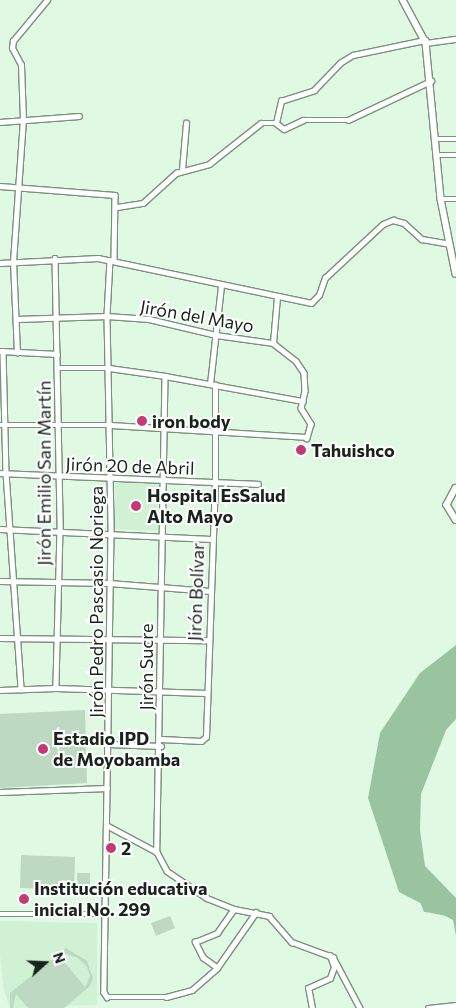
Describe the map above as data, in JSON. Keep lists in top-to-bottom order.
{
  "streets": {
    "street": [
      "Jirón del Mayo",
      "Jirón 20 de Abril",
      "Jirón Emilio San Martín",
      "Jirón Bolívar",
      "Jirón Pedro Pascasio Noriega",
      "Jirón Sucre"
    ]
  },
  "crossings": [
    ["Jirón del Mayo", "Jirón Emilio San Martín"],
    ["Jirón del Mayo", "Jirón Bolívar"],
    ["Jirón del Mayo", "Jirón Pedro Pascasio Noriega"],
    ["Jirón 20 de Abril", "Jirón Emilio San Martín"],
    ["Jirón 20 de Abril", "Jirón Bolívar"],
    ["Jirón 20 de Abril", "Jirón Pedro Pascasio Noriega"],
    ["Jirón 20 de Abril", "Jirón Sucre"],
    ["Jirón Bolívar", "Jirón Sucre"]
  ],
  "places": [
    "iron body",
    "Tahuishco",
    "Hospital EsSalud Alto Mayo",
    "Estadio IPD de Moyobamba",
    "2",
    "Institución educativa inicial No. 299"
  ],
  "north": "right"
}
